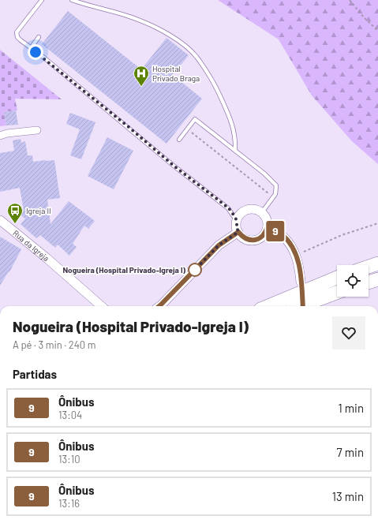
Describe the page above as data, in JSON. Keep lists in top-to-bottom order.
{
  "streets": {
    "street": ["Rua da Igreja"]
  },
  "places": {
    "hospital": ["Hospital Privado Braga"],
    "bus stop": ["Igreja II"],
    "other": ["Nogueira (Hospital Privado-Igreja I)"]
  },
  "lines": ["bus line 9"],
  "page": {
    "on_map": "9",
    "heading": [
      ["Nogueira (Hospital Privado-Igreja I)", "A pé · 3 min · 240 m"],
      "Partidas"
    ],
    "list": [
      {
        "mark": "9",
        "name": "Ônibus",
        "note": "13:04",
        "value": "1 min"
      },
      {
        "mark": "9",
        "name": "Ônibus",
        "note": "13:10",
        "value": "7 min"
      },
      {
        "mark": "9",
        "name": "Ônibus",
        "note": "13:16",
        "value": "13 min"
      }
    ]
  }
}
